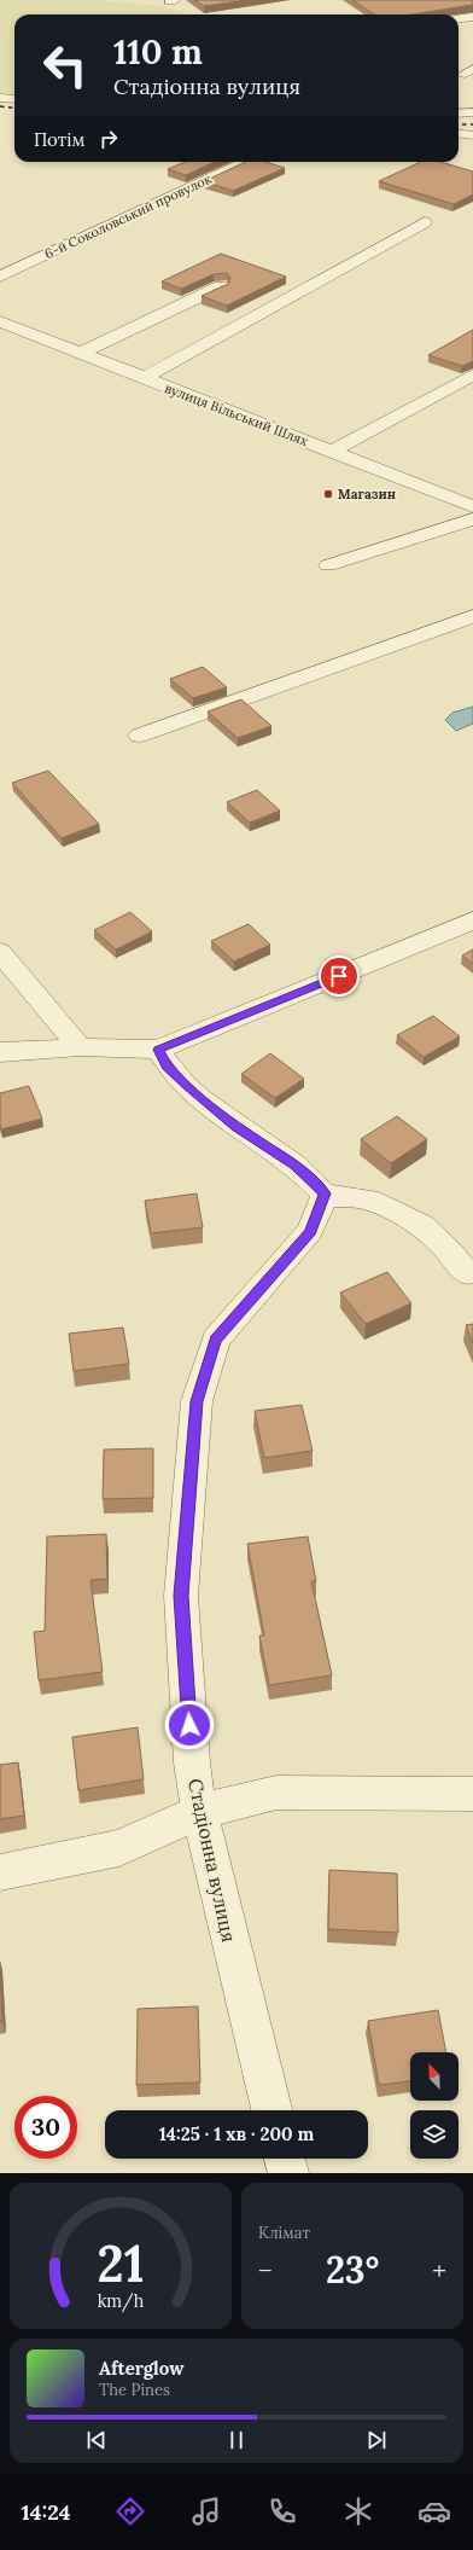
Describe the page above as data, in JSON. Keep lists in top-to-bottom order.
{
  "streets": {
    "street": ["6-й Соколовський провулок", "вулиця Вільський Шлях", "Стадіонна вулиця"]
  },
  "places": ["Магазин"],
  "north": "top left",
  "page": {
    "turn": ["110 m", "Стадіонна вулиця"],
    "then": "Потім",
    "limit": "30",
    "trip": "14:25 · 1 хв · 200 m",
    "tile": "Клімат",
    "heat": ["−", "23°", "+"],
    "song": ["Afterglow", "The Pines"],
    "tabs": "14:24",
    "gauge": ["21", "km/h"]
  }
}
